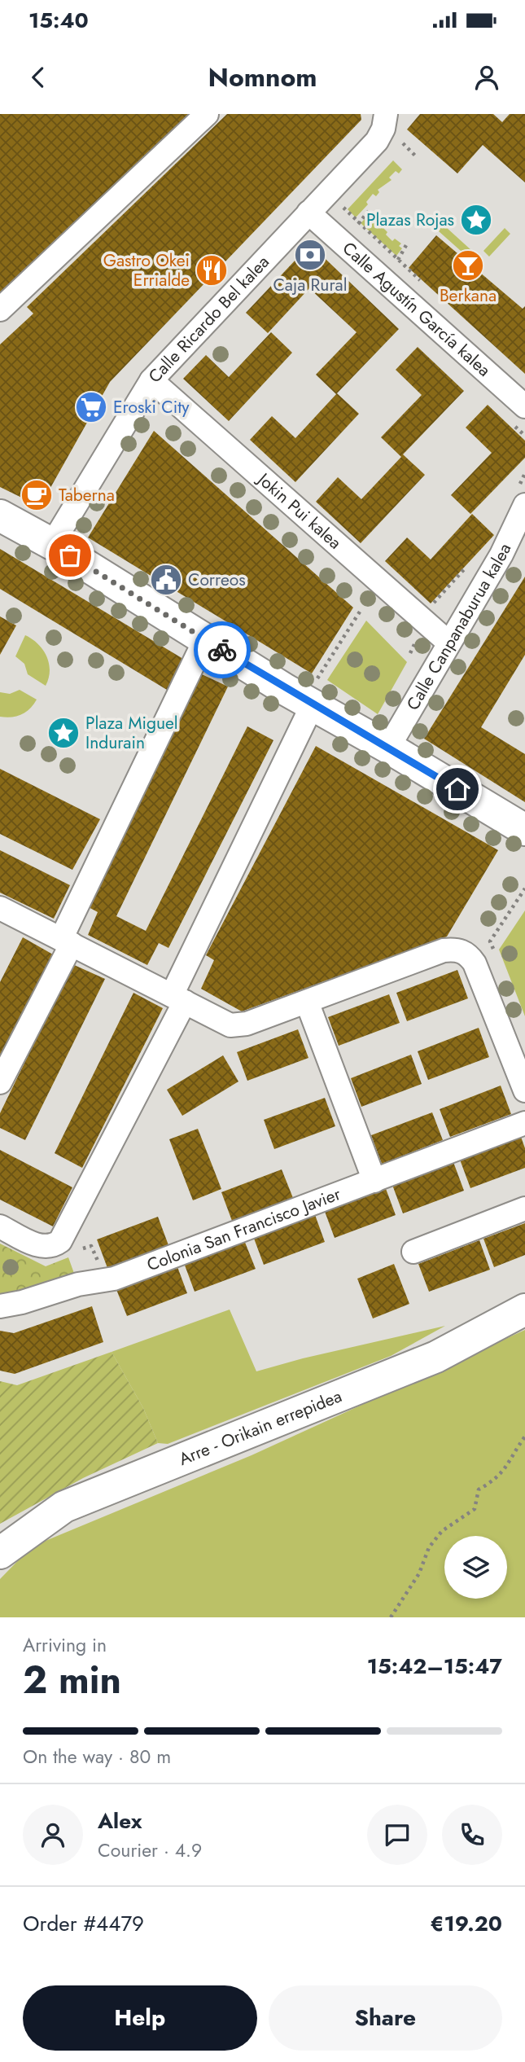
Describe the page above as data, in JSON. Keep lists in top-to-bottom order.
{
  "streets": {
    "street": [
      "Calle Agustín García kalea",
      "Calle Ricardo Bel kalea",
      "Jokin Pui kalea",
      "Calle Canpanaburua kalea",
      "Colonia San Francisco Javier",
      "Arre - Orikain errepidea"
    ]
  },
  "crossings": [
    ["Calle Agustín García kalea", "Calle Ricardo Bel kalea"],
    ["Calle Ricardo Bel kalea", "Jokin Pui kalea"],
    ["Jokin Pui kalea", "Calle Canpanaburua kalea"]
  ],
  "places": {
    "place": ["Plazas Rojas", "Plaza Miguel Indurain"],
    "bank": ["Caja Rural"],
    "bar": ["Berkana"],
    "restaurant": ["Gastro Okei Errialde"],
    "supermarket": ["Eroski City"],
    "cafe": ["Taberna"],
    "public building": ["Correos"]
  },
  "page": {
    "status": "15:40",
    "header": "Nomnom",
    "heading": ["2 min", "Arriving in", "15:42–15:47"],
    "panel": [
      "Alex",
      "Courier · 4.9",
      "Order #4479",
      "€19.20"
    ],
    "bar": "On the way · 80 m",
    "buttons": ["Help", "Share"]
  }
}
